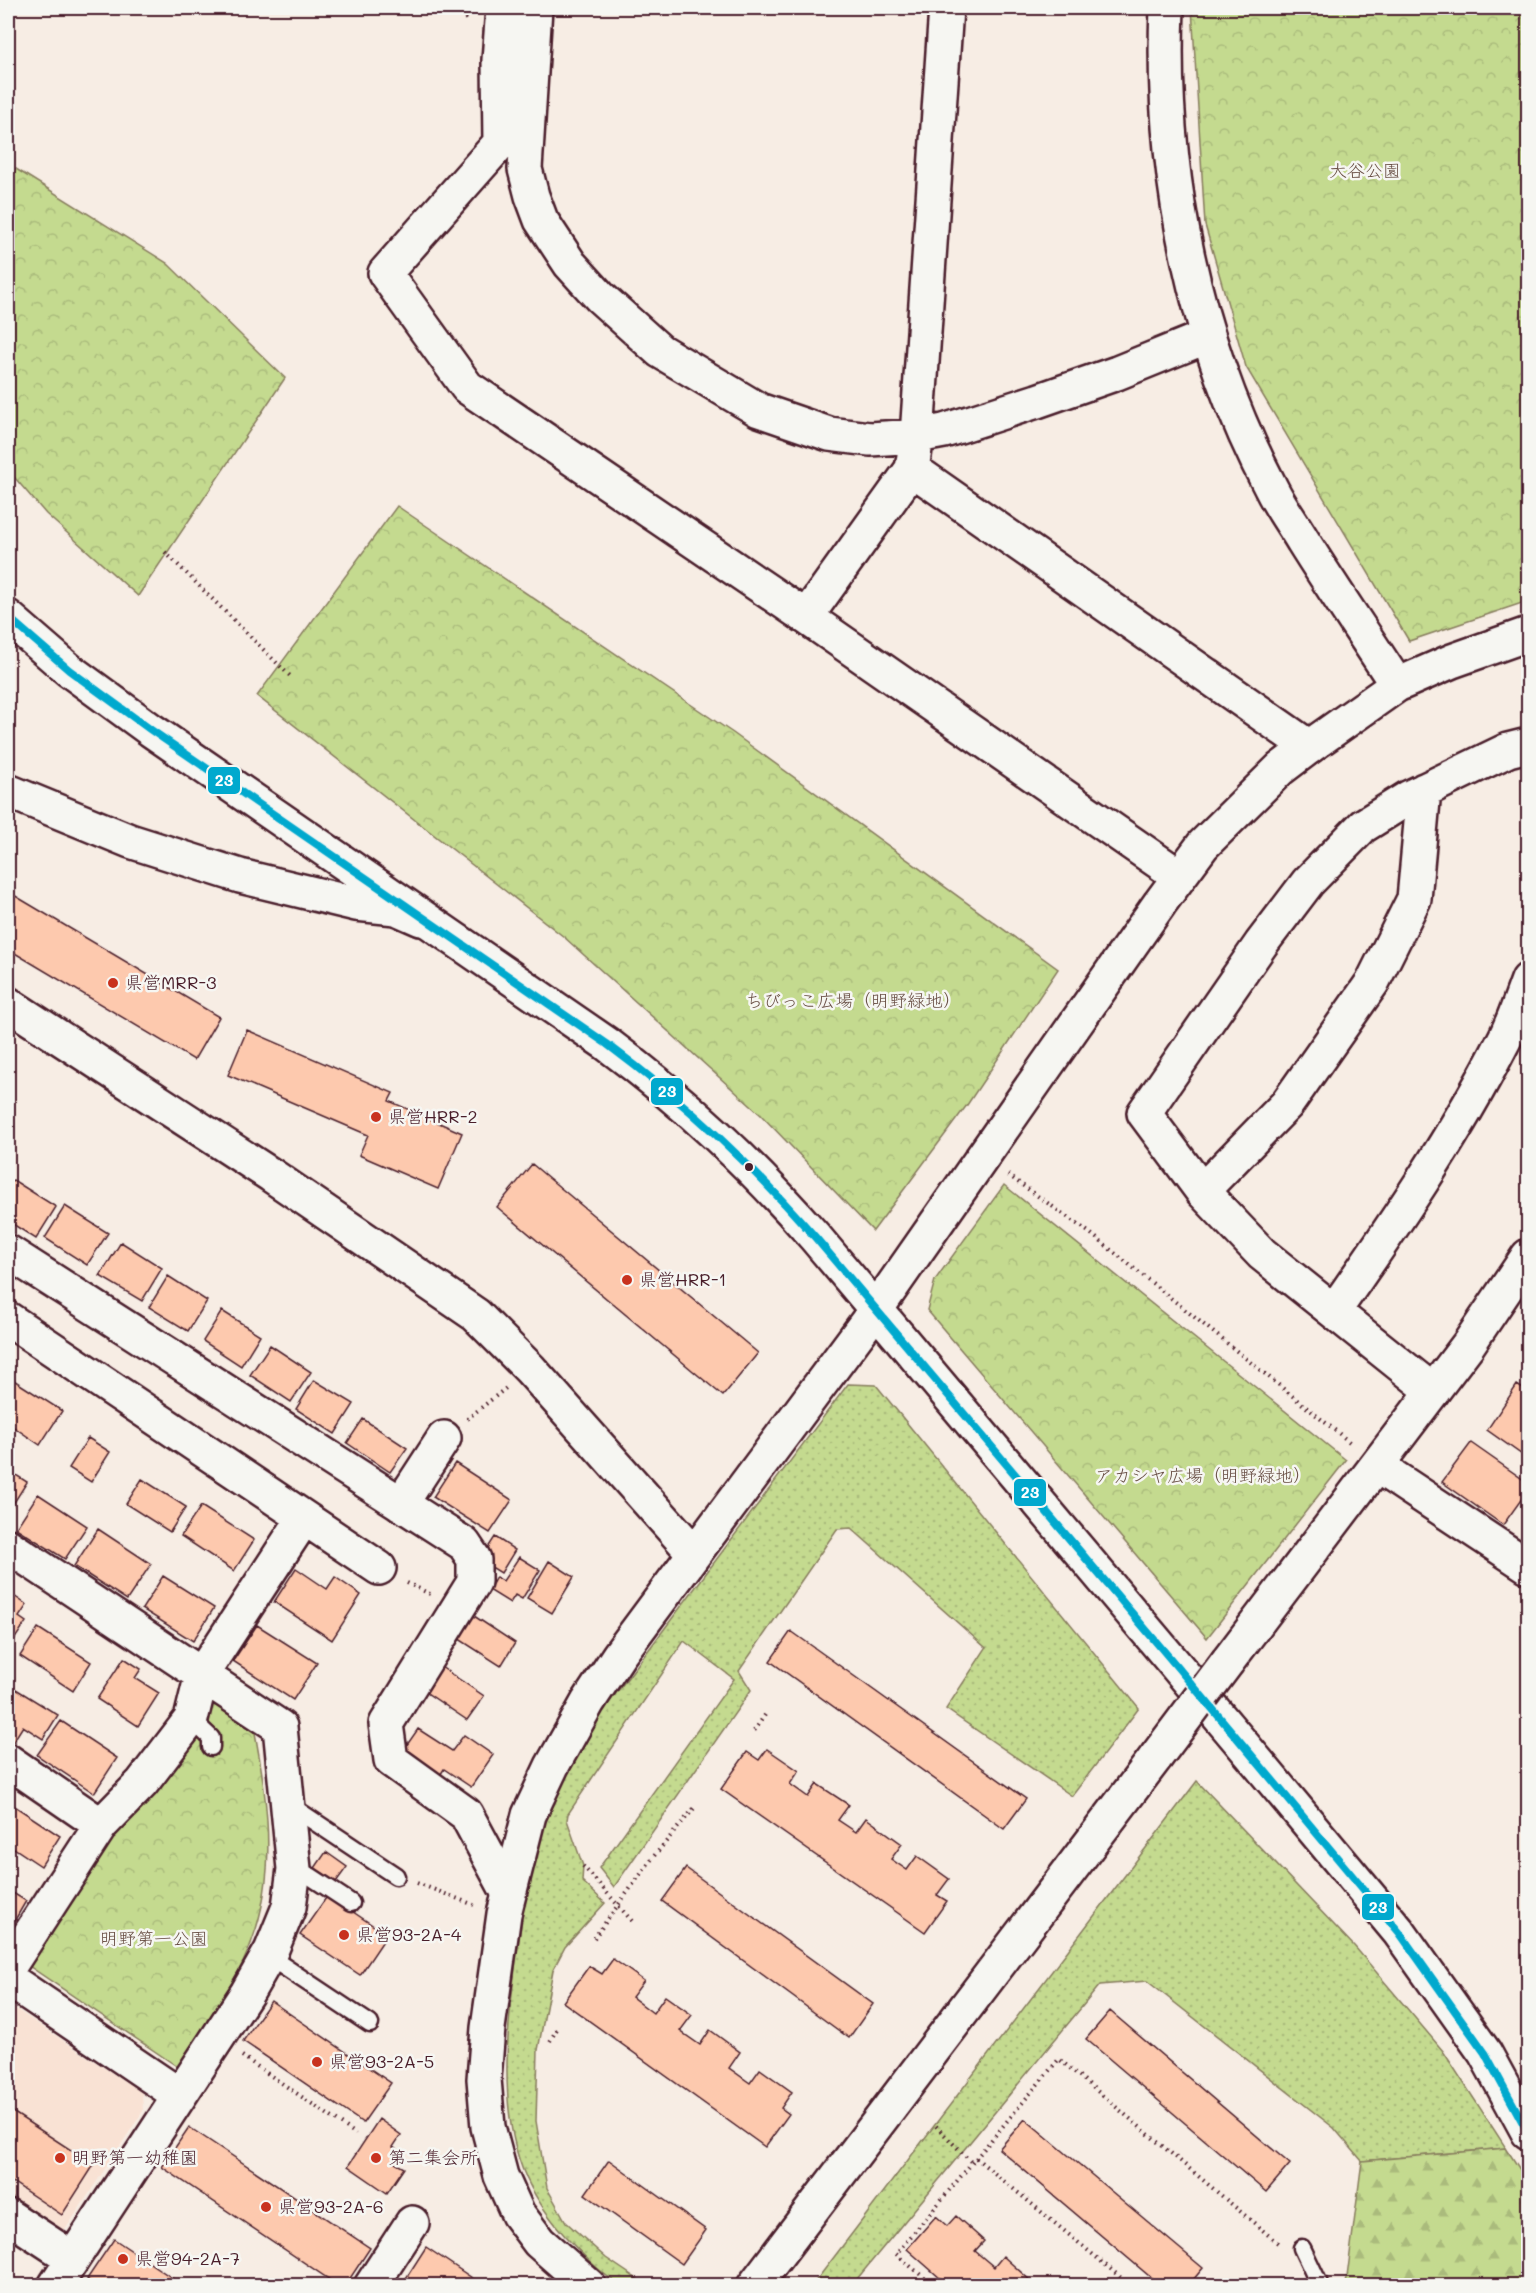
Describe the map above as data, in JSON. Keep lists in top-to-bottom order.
{
  "parks": [
    "大谷公園",
    "ちびっこ広場（明野緑地）",
    "アカシヤ広場（明野緑地）",
    "明野第一公園"
  ],
  "places": [
    "県営MRR-3",
    "県営HRR-2",
    "県営HRR-1",
    "県営93-2A-4",
    "県営93-2A-5",
    "明野第一幼稚園",
    "第二集会所",
    "県営93-2A-6",
    "県営94-2A-7"
  ],
  "lines": ["transit line 23"]
}
